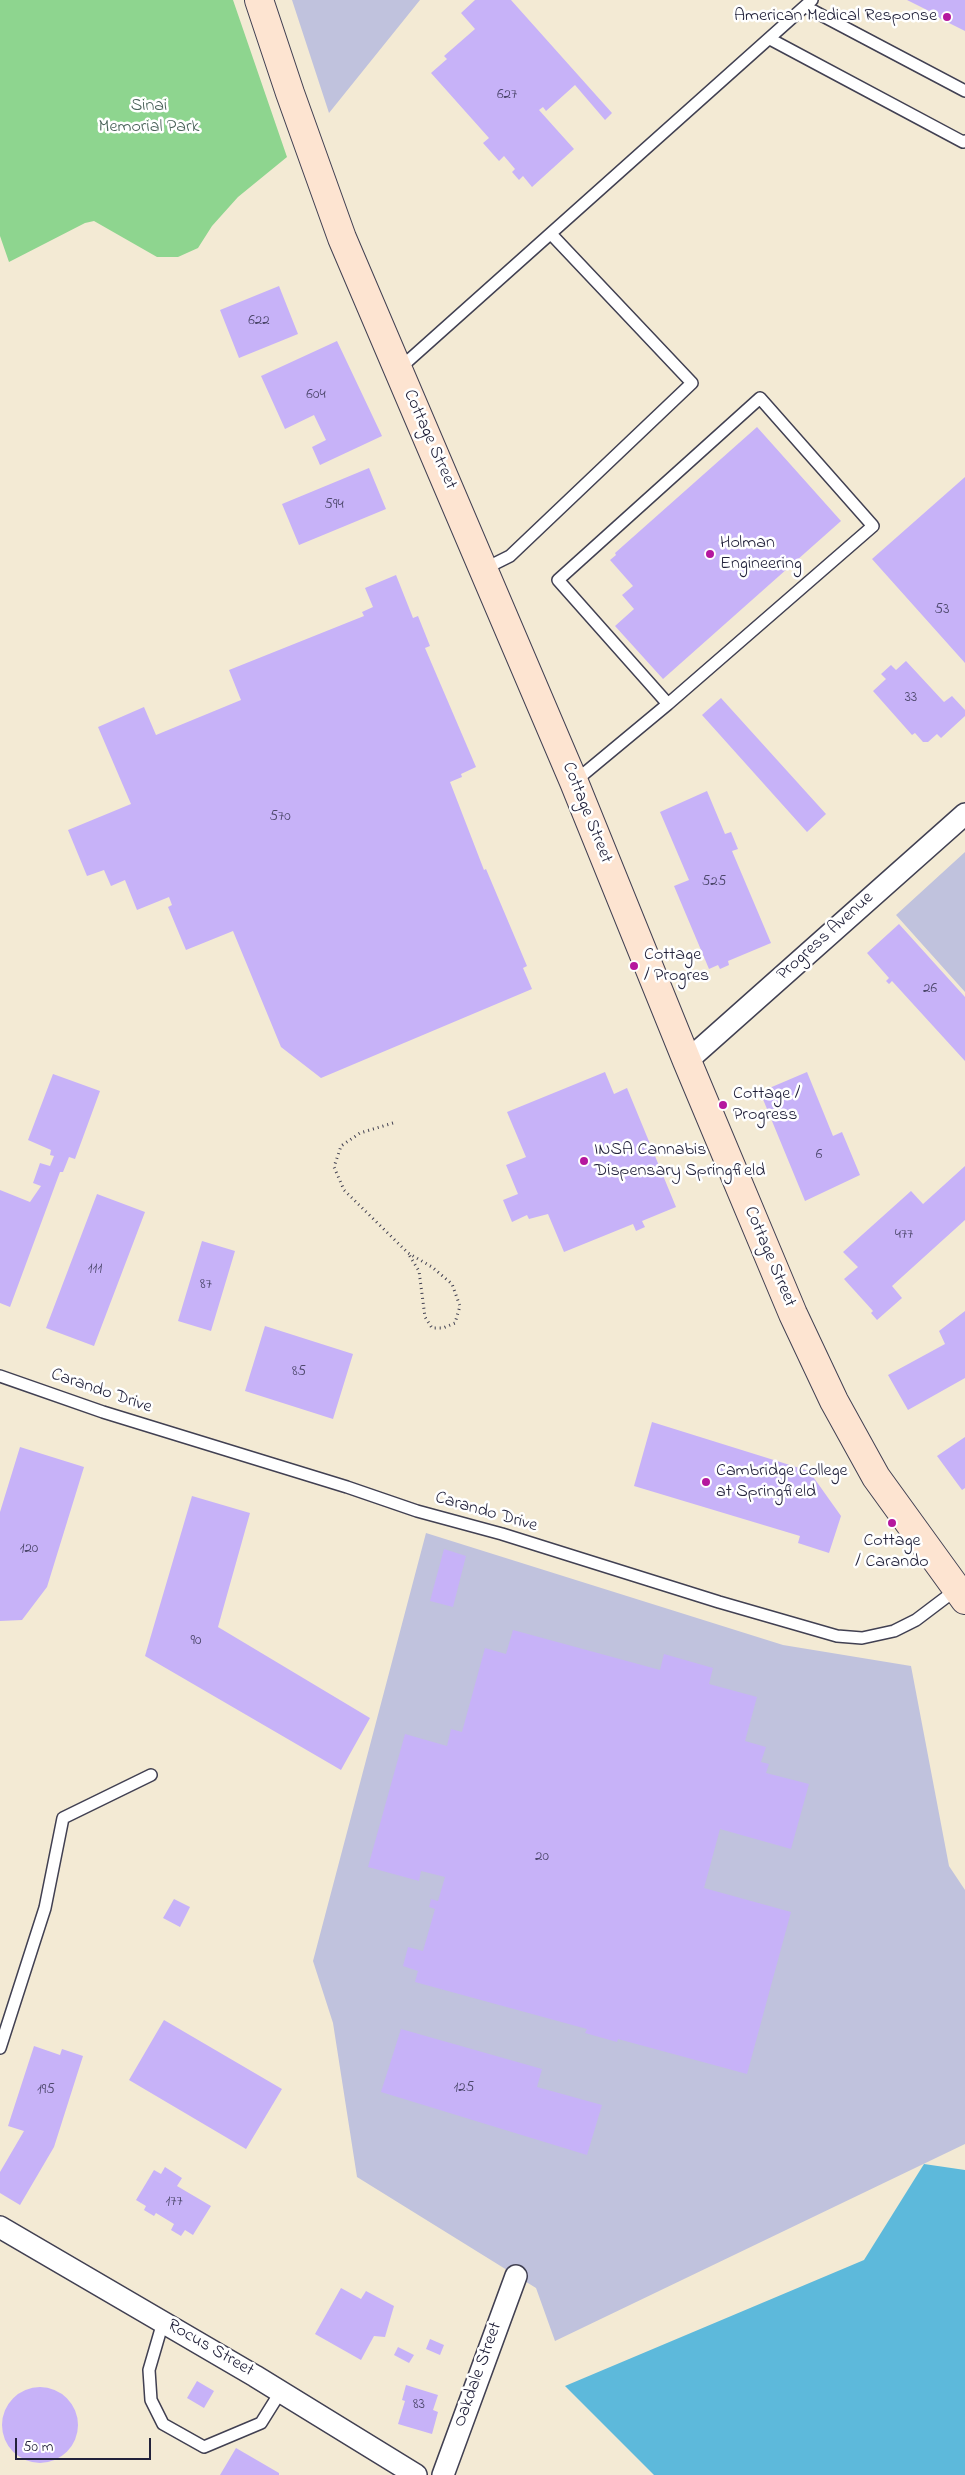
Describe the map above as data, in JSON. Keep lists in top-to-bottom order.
{
  "streets": {
    "main road": ["Cottage Street"],
    "street": ["Progress Avenue", "Rocus Street", "Oakdale Street"],
    "lane": ["Carando Drive"]
  },
  "crossings": [
    ["Cottage Street", "Progress Avenue"],
    ["Cottage Street", "Carando Drive"]
  ],
  "parks": ["Sinai Memorial Park"],
  "places": [
    "American Medical Response",
    "Holman Engineering",
    "Cottage / Progres",
    "Cottage / Progress",
    "INSA Cannabis Dispensary Springfield",
    "Cambridge College at Springfield",
    "Cottage / Carando"
  ],
  "house_numbers": [
    "627",
    "622",
    "604",
    "594",
    "53",
    "33",
    "570",
    "525",
    "26",
    "6",
    "477",
    "111",
    "87",
    "85",
    "120",
    "90",
    "20",
    "125",
    "195",
    "177",
    "83"
  ],
  "scale_bar": "50 m"
}
